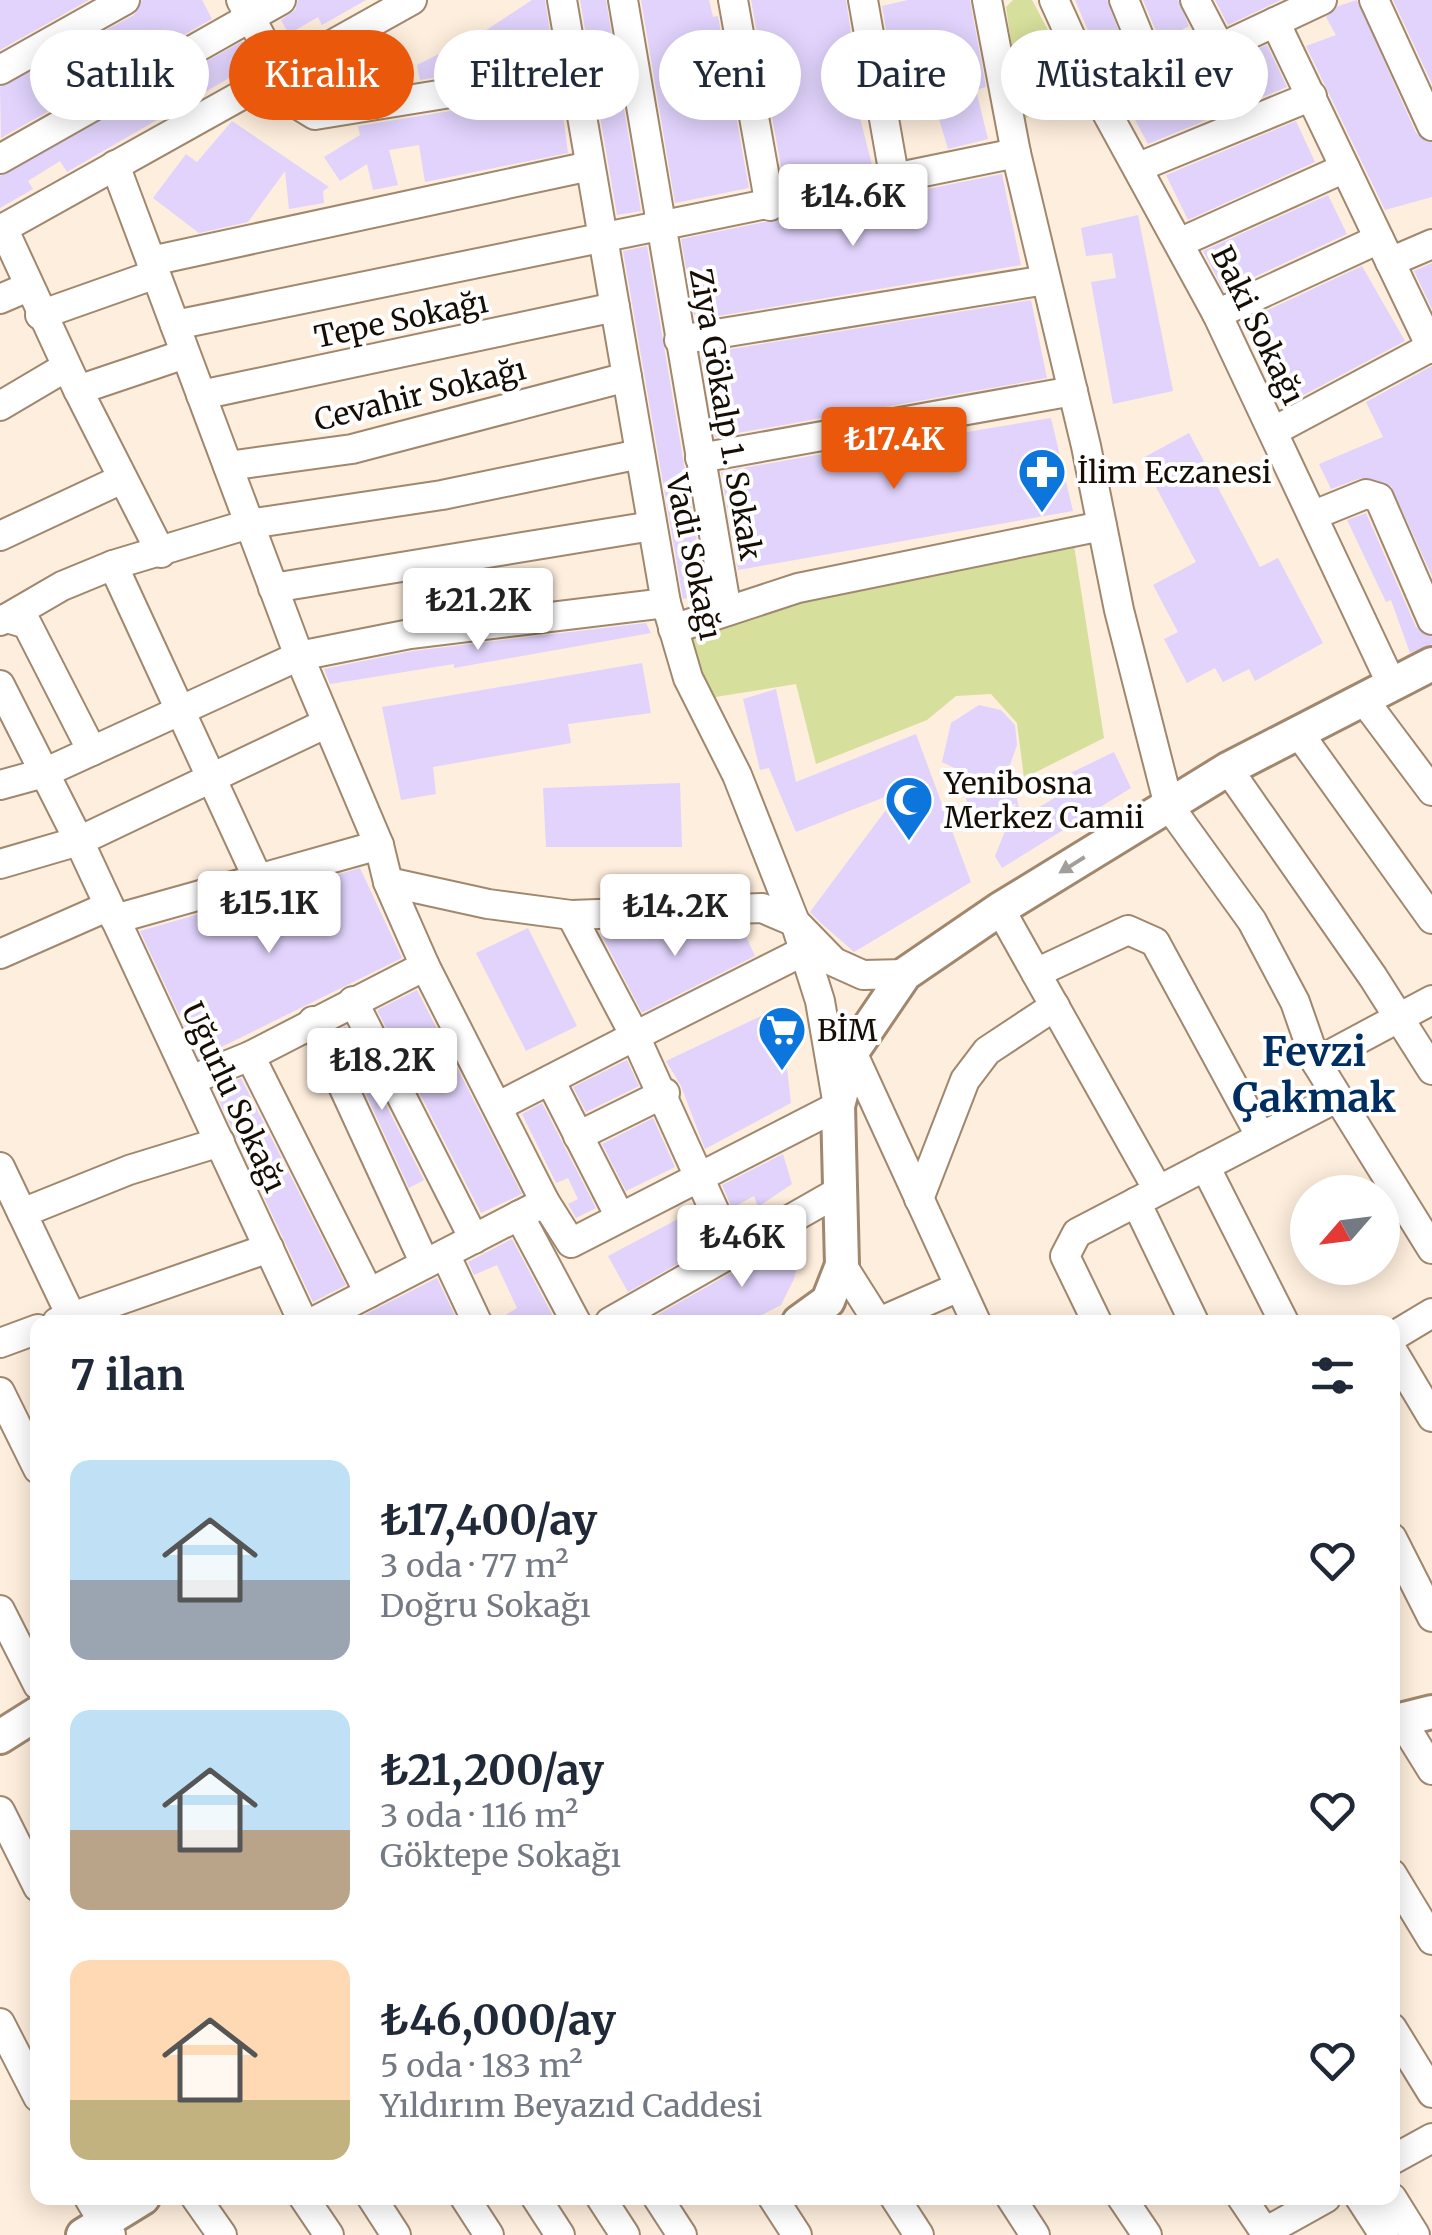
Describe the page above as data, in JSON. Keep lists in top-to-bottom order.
{
  "streets": {
    "street": [
      "Tepe Sokağı",
      "Baki Sokağı",
      "Cevahir Sokağı",
      "Ziya Gökalp 1. Sokak",
      "Vadi Sokağı",
      "Uğurlu Sokağı"
    ]
  },
  "crossings": [
    ["Tepe Sokağı", "Vadi Sokağı"],
    ["Cevahir Sokağı", "Vadi Sokağı"]
  ],
  "districts": ["Fevzi Çakmak"],
  "places": {
    "pharmacy": ["İlim Eczanesi"],
    "mosque": ["Yenibosna Merkez Camii"],
    "supermarket": ["BİM"]
  },
  "north": "bottom left",
  "page": {
    "chip": [
      "Satılık",
      "Kiralık",
      "Filtreler",
      "Yeni",
      "Daire",
      "Müstakil ev"
    ],
    "price": [
      "₺14.6K",
      "₺17.4K",
      "₺21.2K",
      "₺15.1K",
      "₺14.2K",
      "₺18.2K",
      "₺46K"
    ],
    "heading": "7 ilan",
    "list": [
      {
        "name": "₺17,400/ay",
        "note": "3 oda · 77 m² · Doğru Sokağı"
      },
      {
        "name": "₺21,200/ay",
        "note": "3 oda · 116 m² · Göktepe Sokağı"
      },
      {
        "name": "₺46,000/ay",
        "note": "5 oda · 183 m² · Yıldırım Beyazıd Caddesi"
      }
    ]
  }
}
